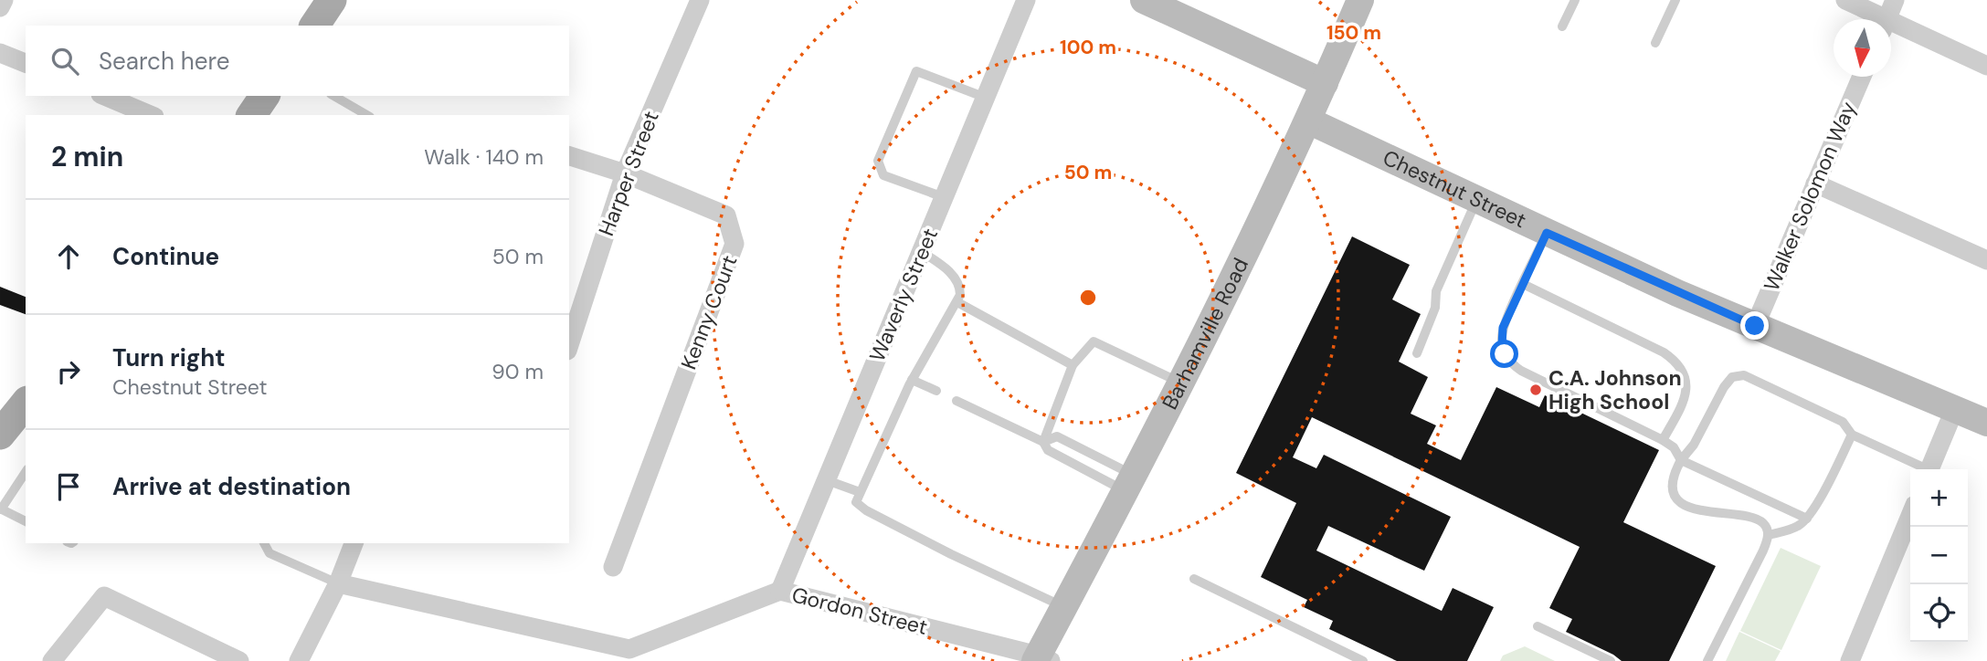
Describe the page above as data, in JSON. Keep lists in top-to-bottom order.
{
  "streets": {
    "street": [
      "Harper Street",
      "Chestnut Street",
      "Walker Solomon Way",
      "Waverly Street",
      "Kenny Court",
      "Barhamville Road",
      "Gordon Street"
    ]
  },
  "crossings": [
    ["Harper Street", "Kenny Court"],
    ["Chestnut Street", "Walker Solomon Way"],
    ["Chestnut Street", "Barhamville Road"],
    ["Waverly Street", "Gordon Street"],
    ["Barhamville Road", "Gordon Street"]
  ],
  "places": ["C.A. Johnson High School"],
  "north": "bottom",
  "page": {
    "search": "Search here",
    "heading": ["2 min", "Walk · 140 m"],
    "list": [
      ["Continue", "50 m"],
      ["Turn right", "Chestnut Street", "90 m"],
      "Arrive at destination"
    ],
    "map_buttons": ["+", "−"]
  },
  "rings": ["150 m", "100 m", "50 m"]
}
